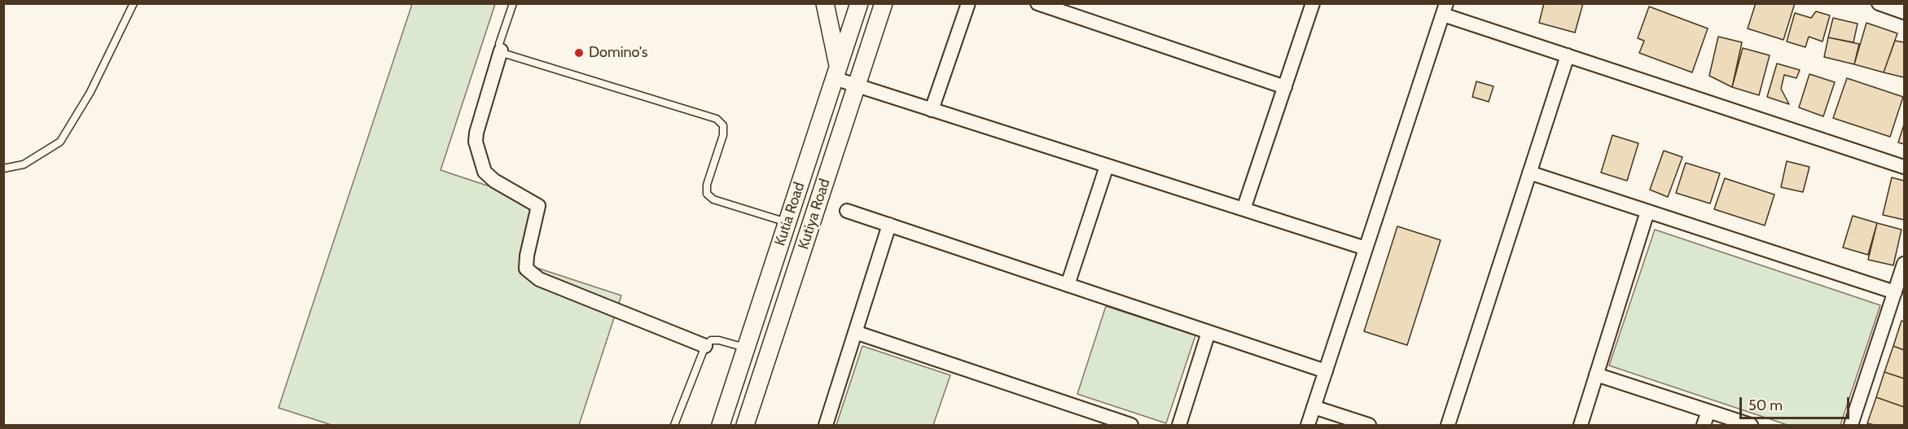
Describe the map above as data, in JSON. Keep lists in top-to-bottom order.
{
  "streets": {
    "street": ["Kutia Road", "Kutiya Road"]
  },
  "places": ["Domino's"],
  "scale_bar": "50 m"
}
